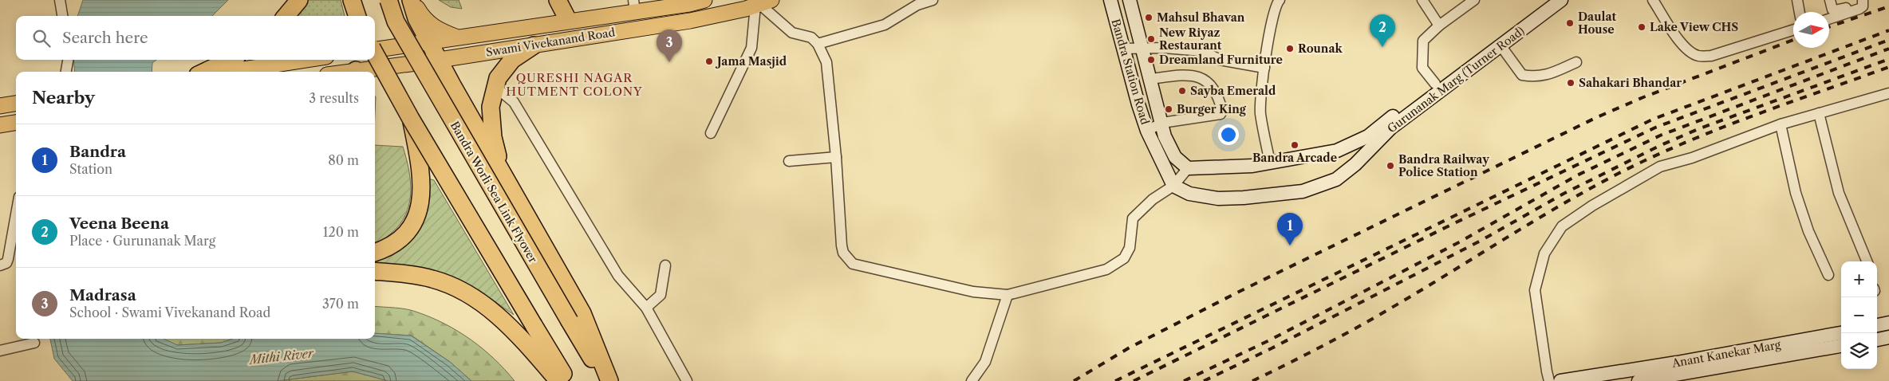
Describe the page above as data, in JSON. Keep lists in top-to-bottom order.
{
  "streets": {
    "highway": ["Bandra Worli Sea Link Flyover"],
    "main road": [
      "Swami Vivekanand Road",
      "Bandra Station Road",
      "Gurunanak Marg (Turner Road)",
      "Anant Kanekar Marg"
    ]
  },
  "crossings": [
    ["Bandra Station Road", "Gurunanak Marg (Turner Road)"]
  ],
  "districts": ["QURESHI NAGAR HUTMENT COLONY"],
  "water": ["Mithi River"],
  "places": [
    "Mahsul Bhavan",
    "Daulat House",
    "Lake View CHS",
    "New Riyaz Restaurant",
    "Rounak",
    "Dreamland Furniture",
    "Jama Masjid",
    "Sahakari Bhandar",
    "Sayba Emerald",
    "Burger King",
    "Bandra Arcade",
    "Bandra Railway Police Station"
  ],
  "north": "right",
  "page": {
    "pins": ["2", "3", "1"],
    "search": "Search here",
    "heading": ["Nearby", "3 results"],
    "list": [
      {
        "mark": "1",
        "name": "Bandra",
        "note": "Station",
        "value": "80 m"
      },
      {
        "mark": "2",
        "name": "Veena Beena",
        "note": "Place · Gurunanak Marg",
        "value": "120 m"
      },
      {
        "mark": "3",
        "name": "Madrasa",
        "note": "School · Swami Vivekanand Road",
        "value": "370 m"
      }
    ],
    "map_buttons": ["+", "−"]
  }
}
